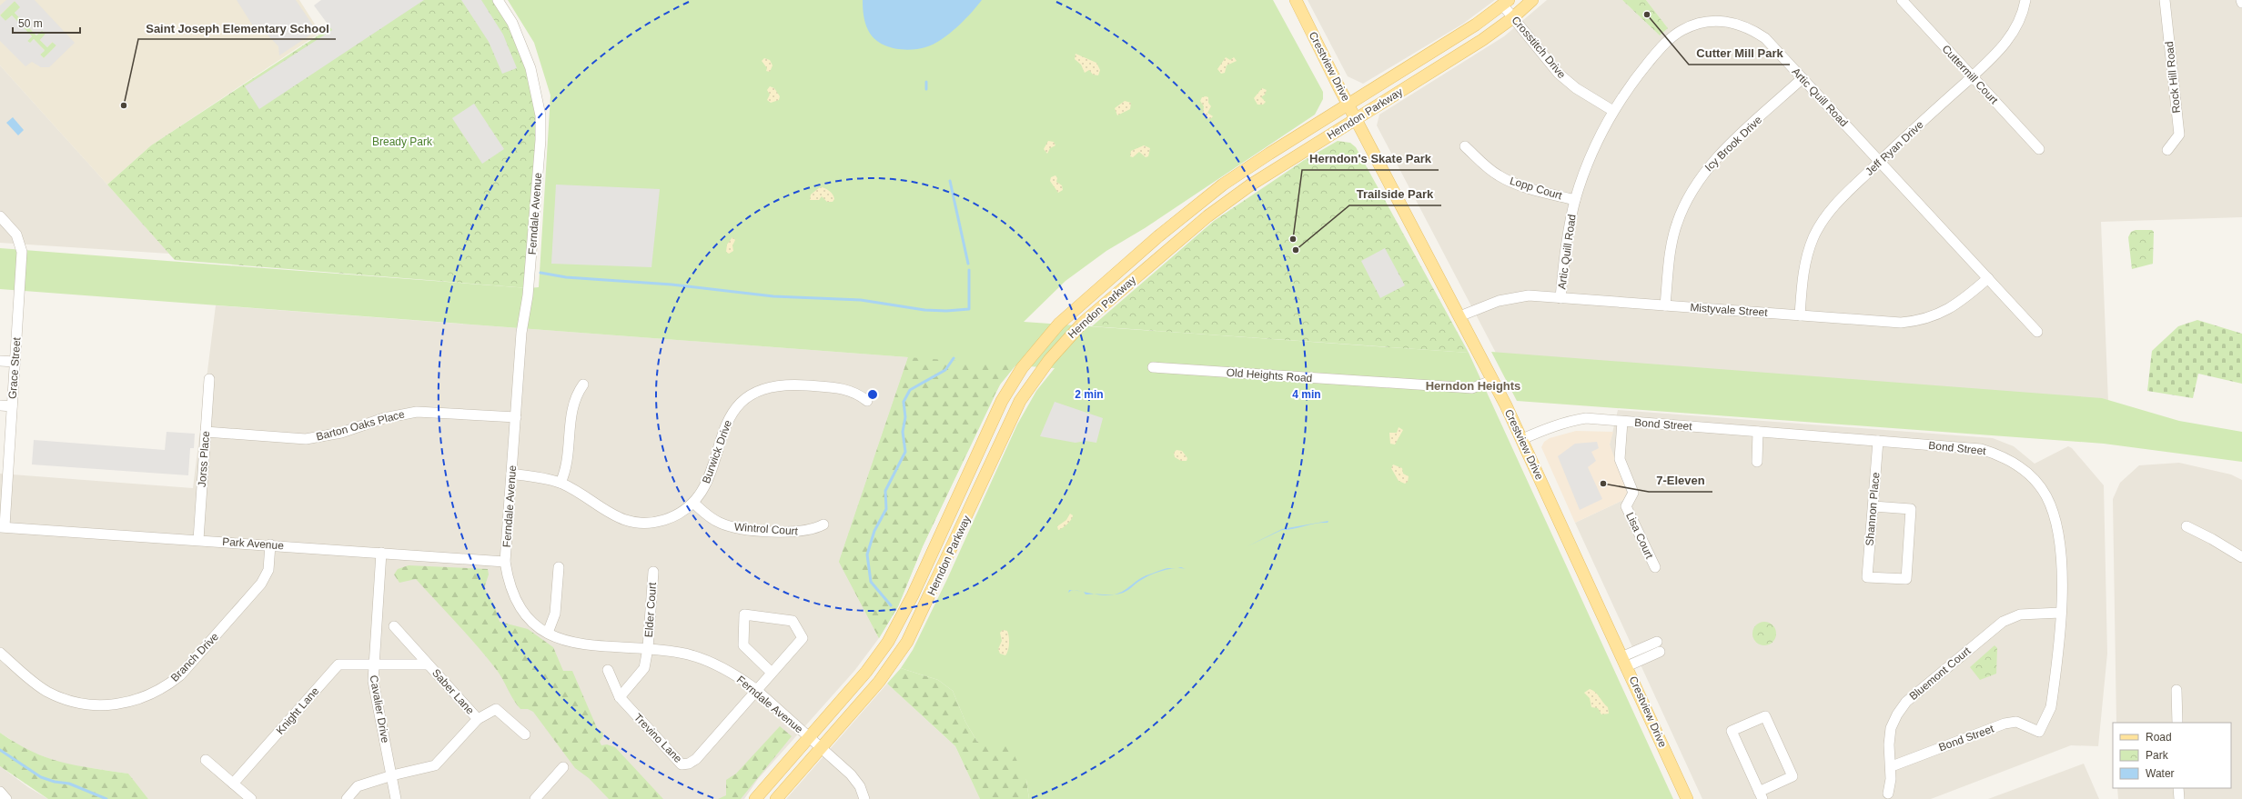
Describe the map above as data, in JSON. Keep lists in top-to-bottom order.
{
  "streets": {
    "main road": ["Crestview Drive", "Herndon Parkway"],
    "street": [
      "Crosstitch Drive",
      "Cuttermill Court",
      "Rock Hill Road",
      "Artic Quill Road",
      "Icy Brook Drive",
      "Jeff Ryan Drive",
      "Lopp Court",
      "Ferndale Avenue",
      "Mistyvale Street",
      "Grace Street",
      "Old Heights Road",
      "Bond Street",
      "Barton Oaks Place",
      "Burwick Drive",
      "Jorss Place",
      "Shannon Place",
      "Wintrol Court",
      "Lisa Court",
      "Park Avenue",
      "Elder Court",
      "Branch Drive",
      "Bluemont Court",
      "Saber Lane",
      "Cavalier Drive",
      "Knight Lane",
      "Trevino Lane"
    ]
  },
  "crossings": [
    ["Crosstitch Drive", "Artic Quill Road"],
    ["Crosstitch Drive", "Herndon Parkway"],
    ["Crestview Drive", "Herndon Parkway"],
    ["Crestview Drive", "Mistyvale Street"],
    ["Crestview Drive", "Old Heights Road"],
    ["Crestview Drive", "Bond Street"],
    ["Cuttermill Court", "Jeff Ryan Drive"],
    ["Artic Quill Road", "Icy Brook Drive"],
    ["Artic Quill Road", "Jeff Ryan Drive"],
    ["Artic Quill Road", "Lopp Court"],
    ["Artic Quill Road", "Mistyvale Street"],
    ["Herndon Parkway", "Ferndale Avenue"],
    ["Icy Brook Drive", "Mistyvale Street"],
    ["Jeff Ryan Drive", "Mistyvale Street"],
    ["Ferndale Avenue", "Barton Oaks Place"],
    ["Ferndale Avenue", "Burwick Drive"],
    ["Ferndale Avenue", "Park Avenue"],
    ["Ferndale Avenue", "Elder Court"],
    ["Ferndale Avenue", "Trevino Lane"],
    ["Grace Street", "Park Avenue"],
    ["Bond Street", "Shannon Place"],
    ["Bond Street", "Lisa Court"],
    ["Bond Street", "Bluemont Court"],
    ["Barton Oaks Place", "Jorss Place"],
    ["Burwick Drive", "Wintrol Court"],
    ["Jorss Place", "Park Avenue"],
    ["Park Avenue", "Branch Drive"],
    ["Park Avenue", "Cavalier Drive"],
    ["Saber Lane", "Cavalier Drive"],
    ["Saber Lane", "Knight Lane"],
    ["Cavalier Drive", "Knight Lane"]
  ],
  "districts": ["Herndon Heights"],
  "parks": ["Bready Park"],
  "places": [
    "Cutter Mill Park",
    "Saint Joseph Elementary School",
    "Herndon's Skate Park",
    "Trailside Park",
    "7-Eleven"
  ],
  "legend": ["Road", "Park", "Water"],
  "scale_bar": "50 m",
  "rings": ["2 min", "4 min"]
}
